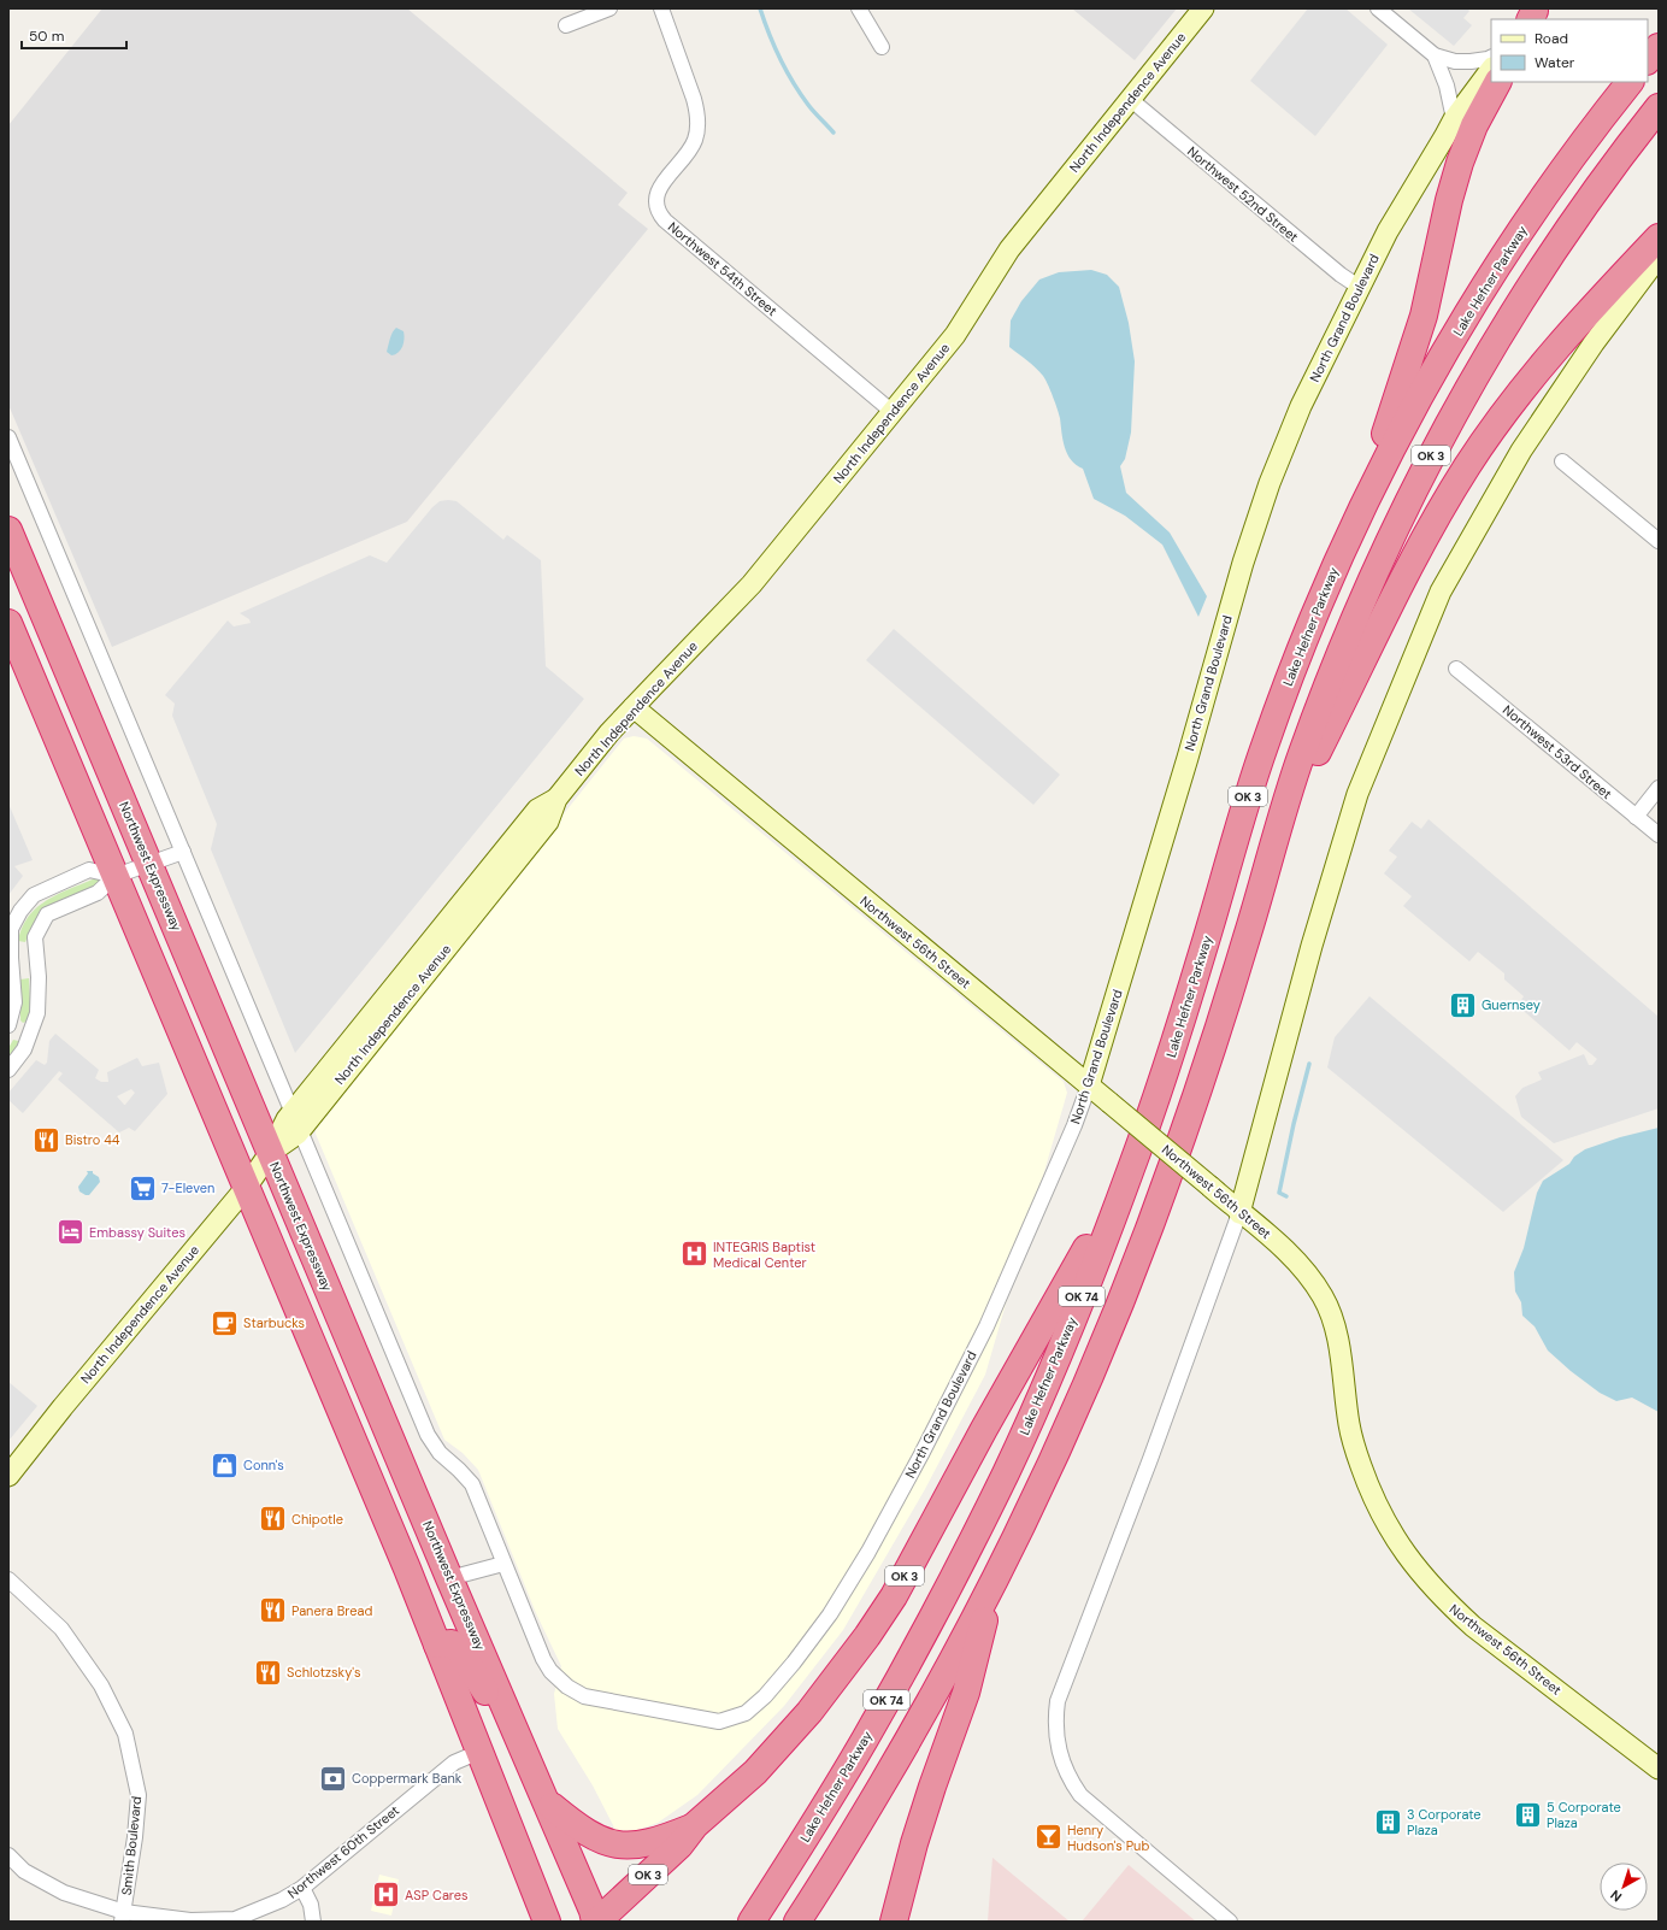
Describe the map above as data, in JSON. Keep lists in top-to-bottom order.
{
  "streets": {
    "highway": [
      "Lake Hefner Parkway",
      "OK 3",
      "Northwest Expressway",
      "OK 74"
    ],
    "street": [
      "North Independence Avenue",
      "Northwest 52nd Street",
      "Northwest 54th Street",
      "North Grand Boulevard",
      "Northwest 53rd Street",
      "Northwest 56th Street",
      "Smith Boulevard",
      "Northwest 60th Street"
    ]
  },
  "crossings": [
    ["North Independence Avenue", "Northwest 52nd Street"],
    ["North Independence Avenue", "Northwest 54th Street"],
    ["North Independence Avenue", "Northwest Expressway"],
    ["North Independence Avenue", "Northwest 56th Street"],
    ["Northwest 52nd Street", "North Grand Boulevard"],
    ["Lake Hefner Parkway", "OK 3"],
    ["North Grand Boulevard", "Northwest 56th Street"],
    ["OK 3", "Northwest Expressway"],
    ["OK 3", "OK 74"],
    ["Smith Boulevard", "Northwest 60th Street"]
  ],
  "places": {
    "building": ["Guernsey", "5 Corporate Plaza", "3 Corporate Plaza"],
    "restaurant": [
      "Bistro 44",
      "Chipotle",
      "Panera Bread",
      "Schlotzsky's"
    ],
    "supermarket": ["7-Eleven"],
    "hotel": ["Embassy Suites"],
    "hospital": ["INTEGRIS Baptist Medical Center", "ASP Cares"],
    "cafe": ["Starbucks"],
    "shop": ["Conn's"],
    "bank": ["Coppermark Bank"],
    "bar": ["Henry Hudson's Pub"]
  },
  "legend": ["Road", "Water"],
  "scale_bar": "50 m",
  "north": "bottom left"
}
